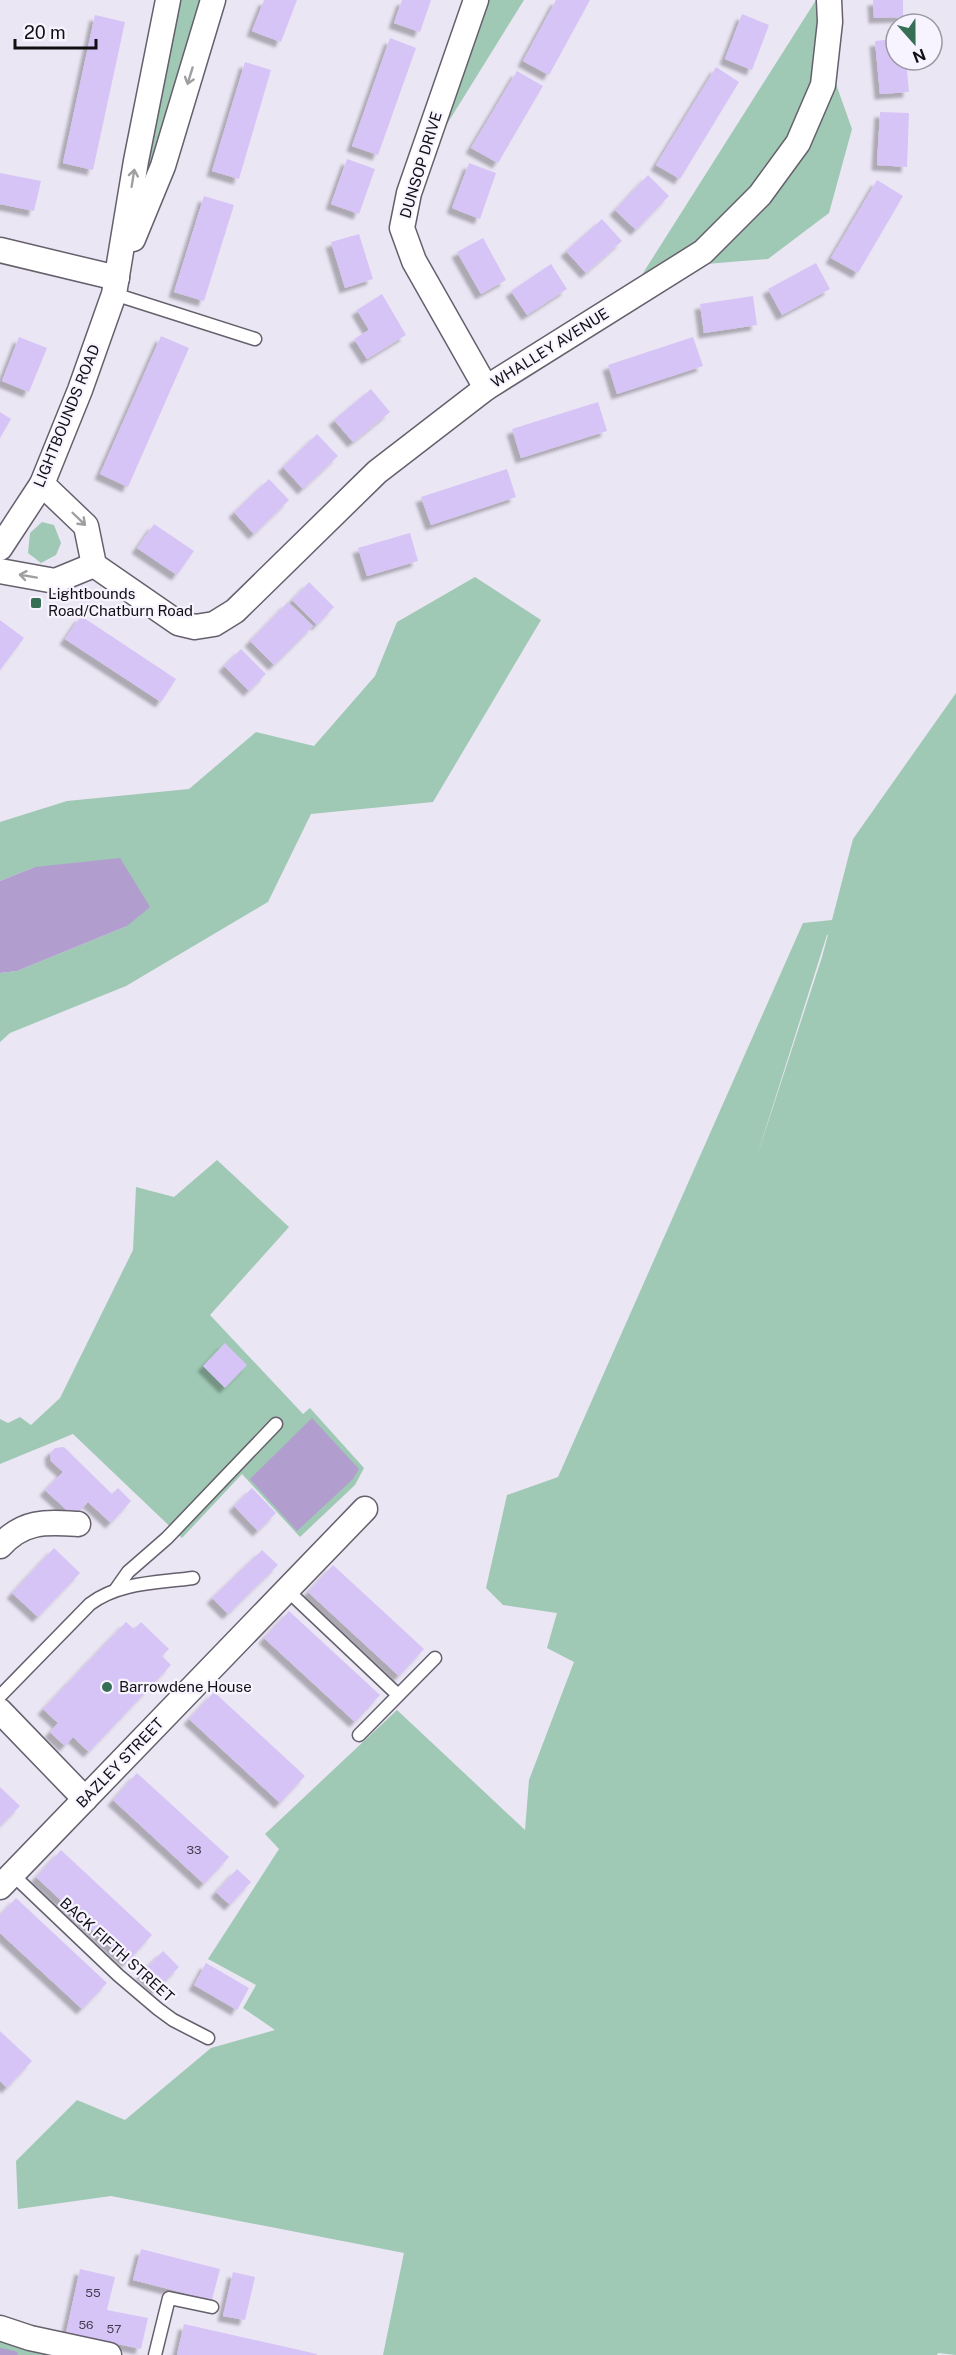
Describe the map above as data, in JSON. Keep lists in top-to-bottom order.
{
  "streets": {
    "street": [
      "DUNSOP DRIVE",
      "WHALLEY AVENUE",
      "LIGHTBOUNDS ROAD",
      "BAZLEY STREET"
    ],
    "lane": ["BACK FIFTH STREET"]
  },
  "crossings": [
    ["DUNSOP DRIVE", "WHALLEY AVENUE"],
    ["BAZLEY STREET", "BACK FIFTH STREET"]
  ],
  "places": {
    "transit": ["Lightbounds Road/Chatburn Road"],
    "other": ["Barrowdene House"]
  },
  "house_numbers": [
    "33",
    "55",
    "56",
    "57"
  ],
  "scale_bar": "20 m",
  "north": "bottom"
}
